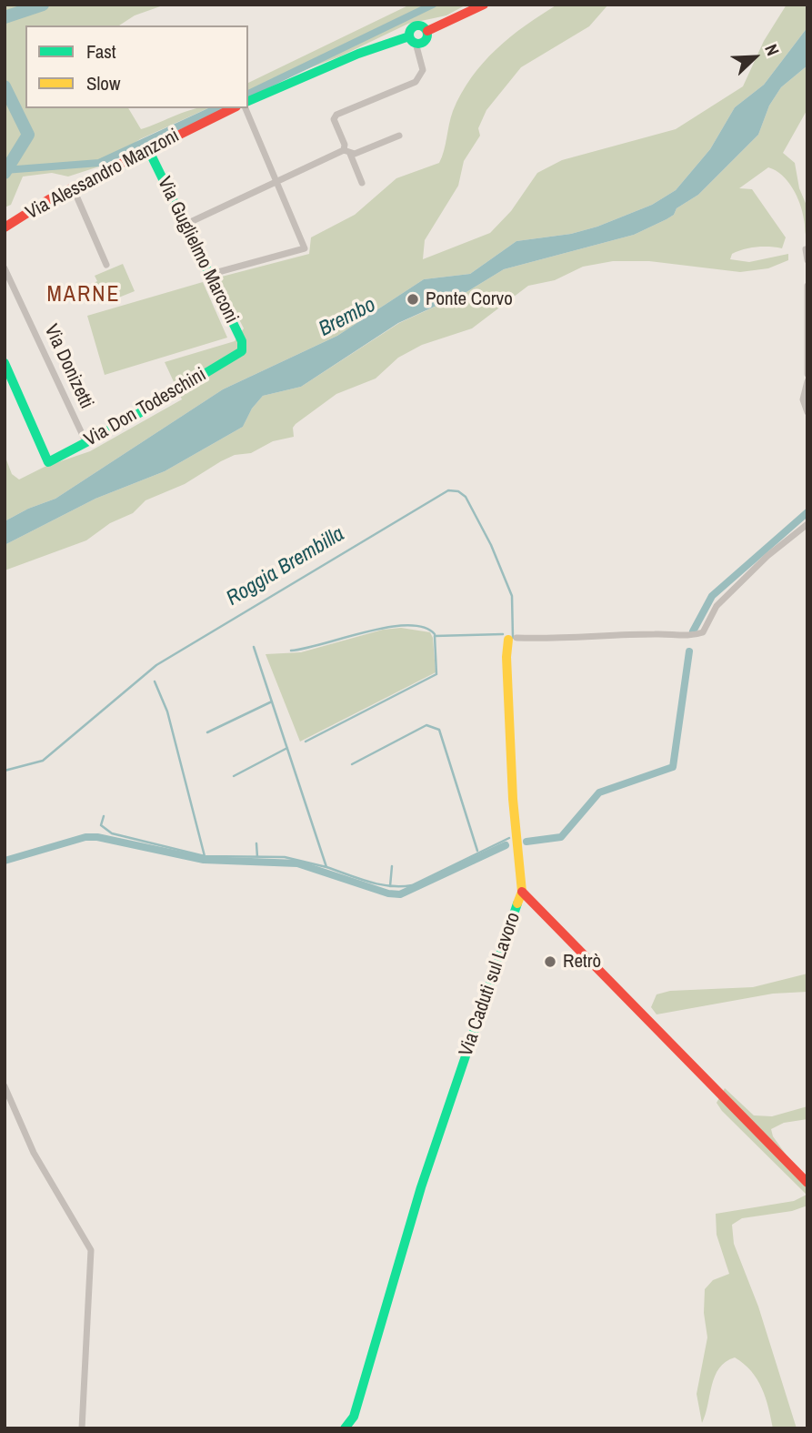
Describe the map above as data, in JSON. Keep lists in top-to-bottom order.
{
  "streets": {
    "street": [
      "Via Alessandro Manzoni",
      "Via Guglielmo Marconi",
      "Via Donizetti",
      "Via Don Todeschini",
      "Via Caduti sul Lavoro"
    ]
  },
  "crossings": [
    ["Via Alessandro Manzoni", "Via Guglielmo Marconi"],
    ["Via Guglielmo Marconi", "Via Don Todeschini"],
    ["Via Donizetti", "Via Don Todeschini"]
  ],
  "districts": ["MARNE"],
  "water": ["Brembo", "Roggia Brembilla"],
  "places": ["Ponte Corvo", "Retrò"],
  "legend": ["Fast", "Slow"],
  "north": "top right"
}
